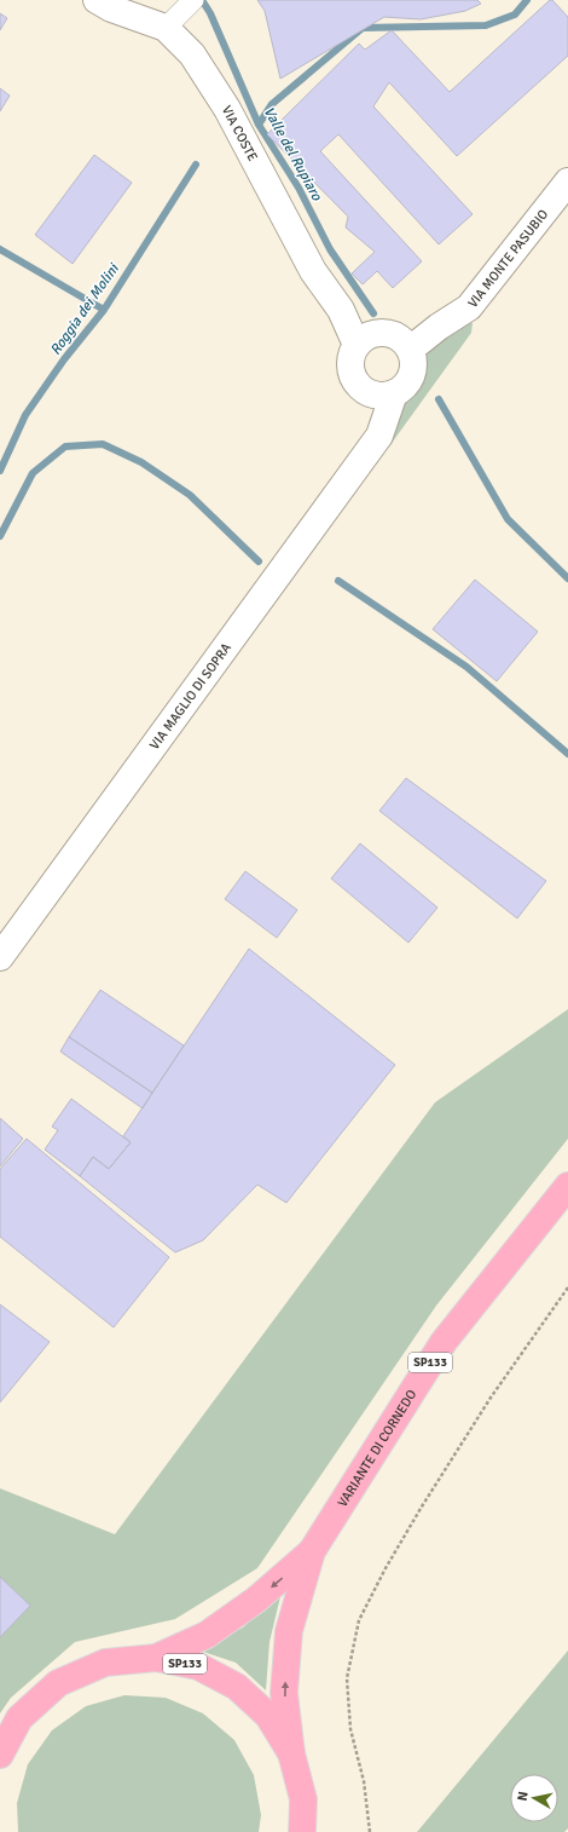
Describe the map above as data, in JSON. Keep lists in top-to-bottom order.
{
  "streets": {
    "main road": ["SP133", "VARIANTE DI CORNEDO"],
    "street": ["VIA COSTE", "VIA MONTE PASUBIO", "VIA MAGLIO DI SOPRA"]
  },
  "crossings": [
    ["VIA COSTE", "VIA MONTE PASUBIO"],
    ["VIA COSTE", "VIA MAGLIO DI SOPRA"],
    ["VIA MONTE PASUBIO", "VIA MAGLIO DI SOPRA"],
    ["SP133", "VARIANTE DI CORNEDO"]
  ],
  "water": ["Valle del Rupiaro", "Roggia dei Molini"],
  "north": "left"
}
